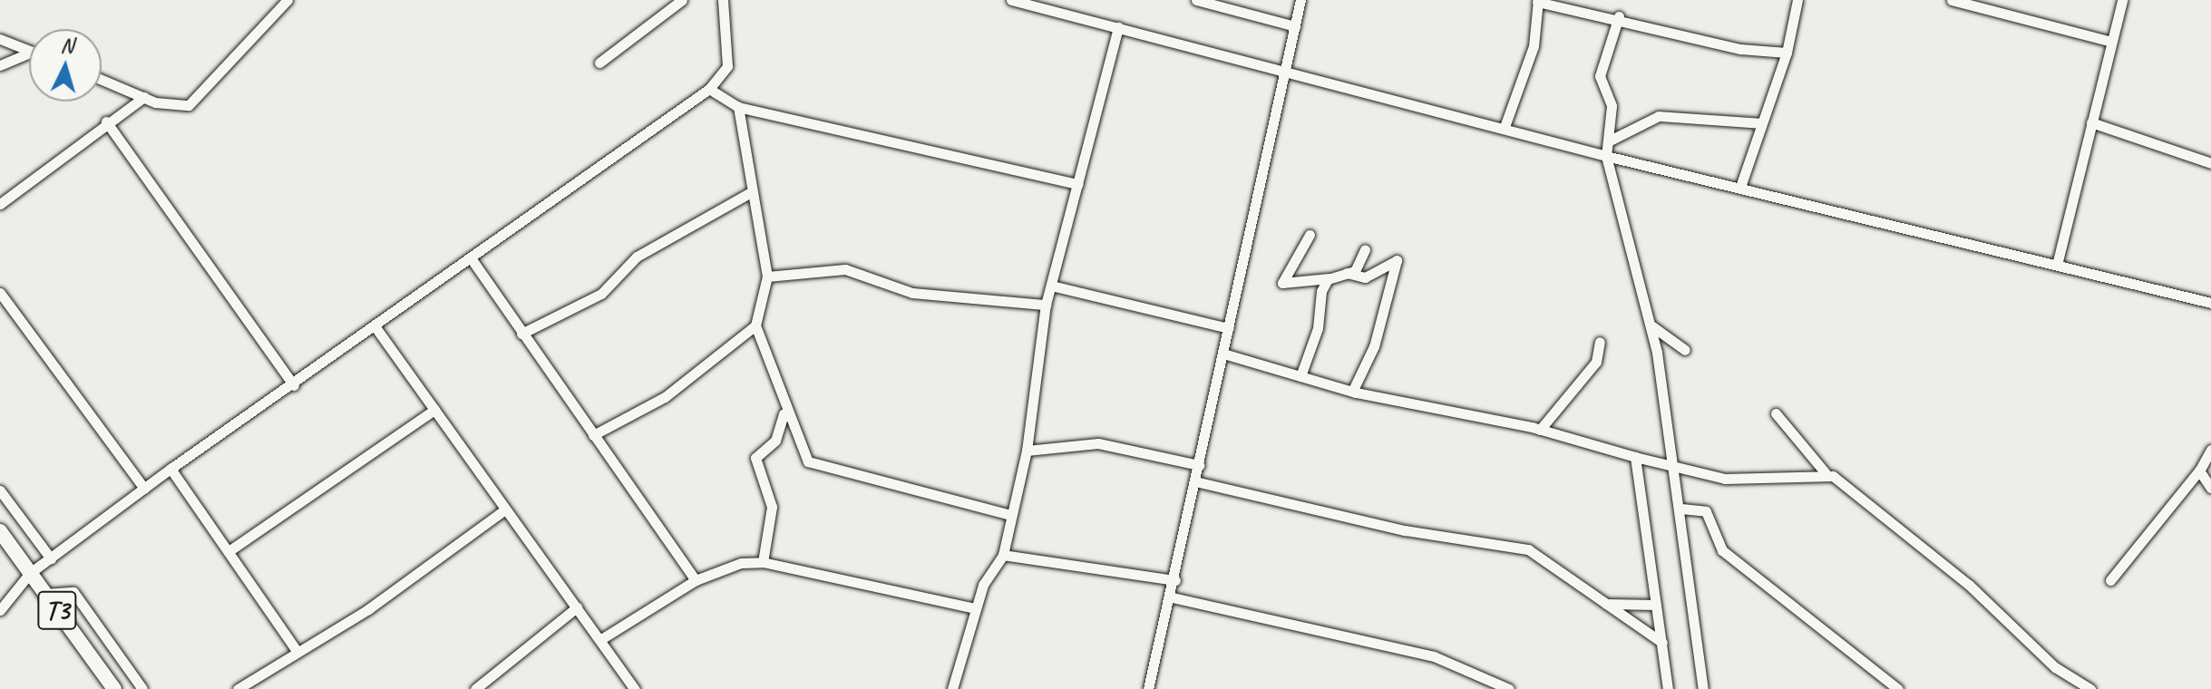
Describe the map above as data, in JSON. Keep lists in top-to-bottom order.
{
  "streets": {
    "highway": ["T3"]
  },
  "north": "top"
}
